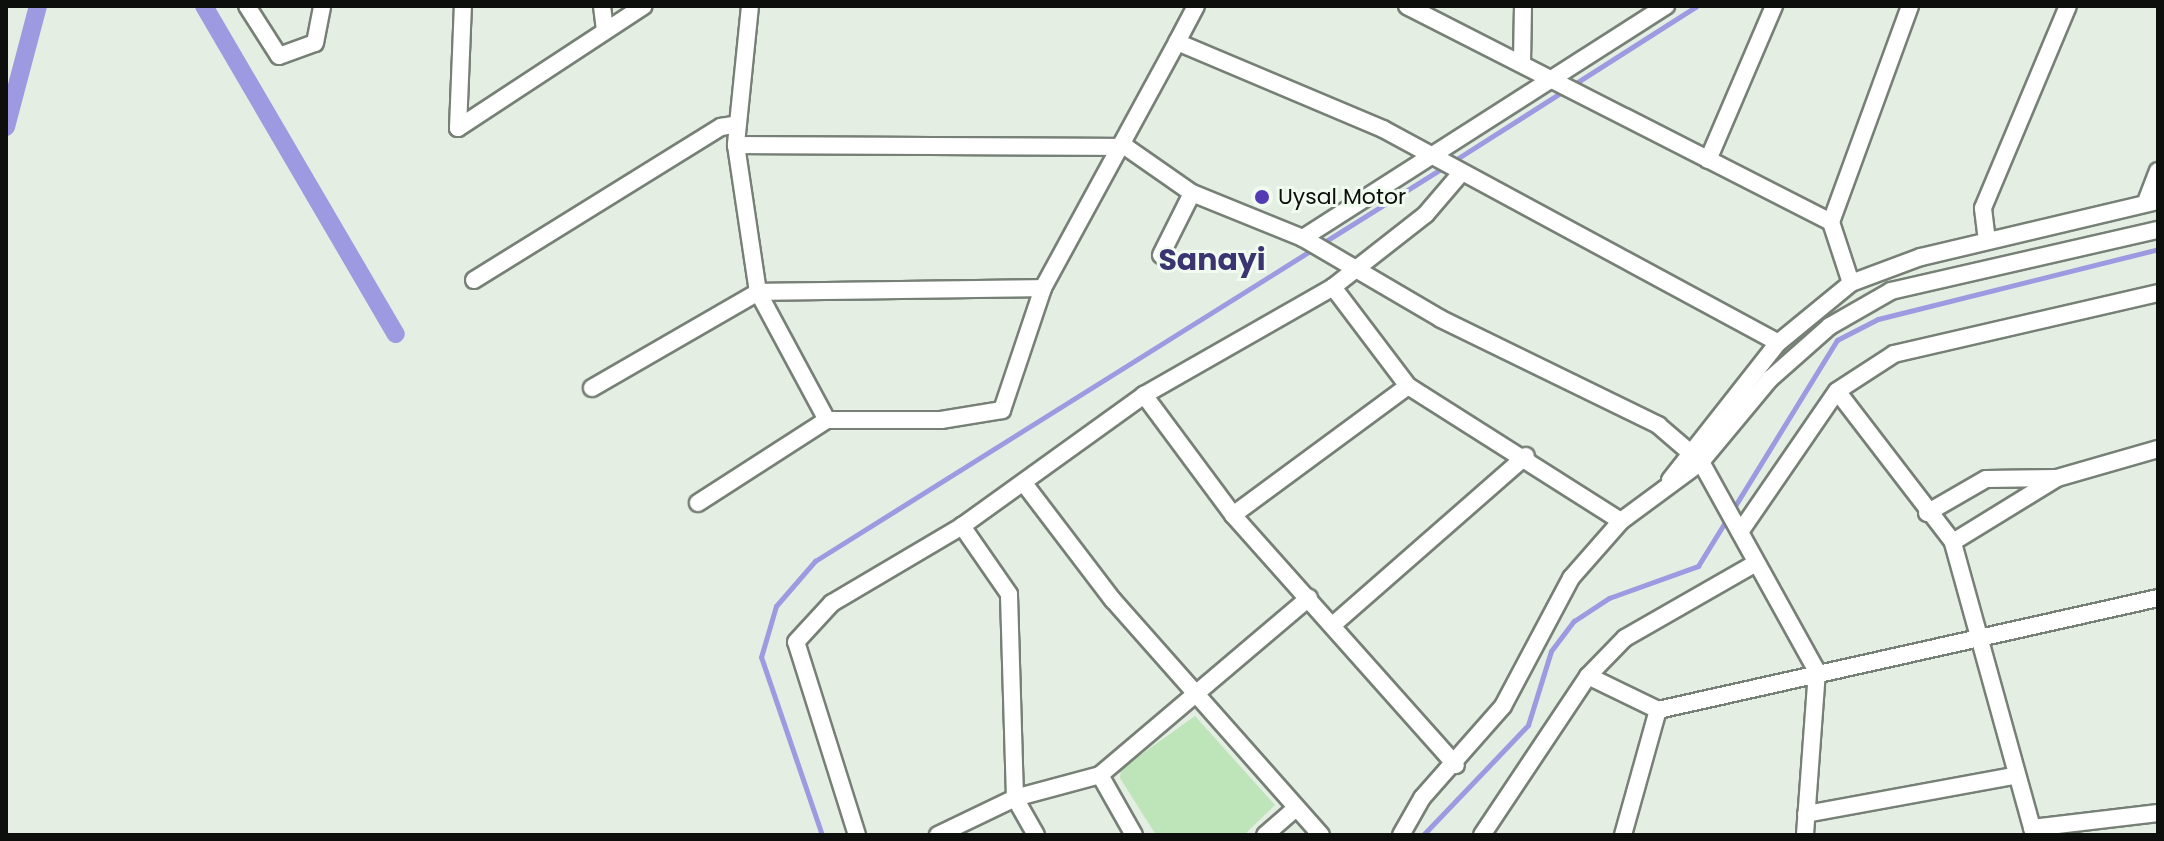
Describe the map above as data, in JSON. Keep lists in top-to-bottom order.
{
  "districts": ["Sanayi"],
  "places": ["Uysal Motor"]
}
